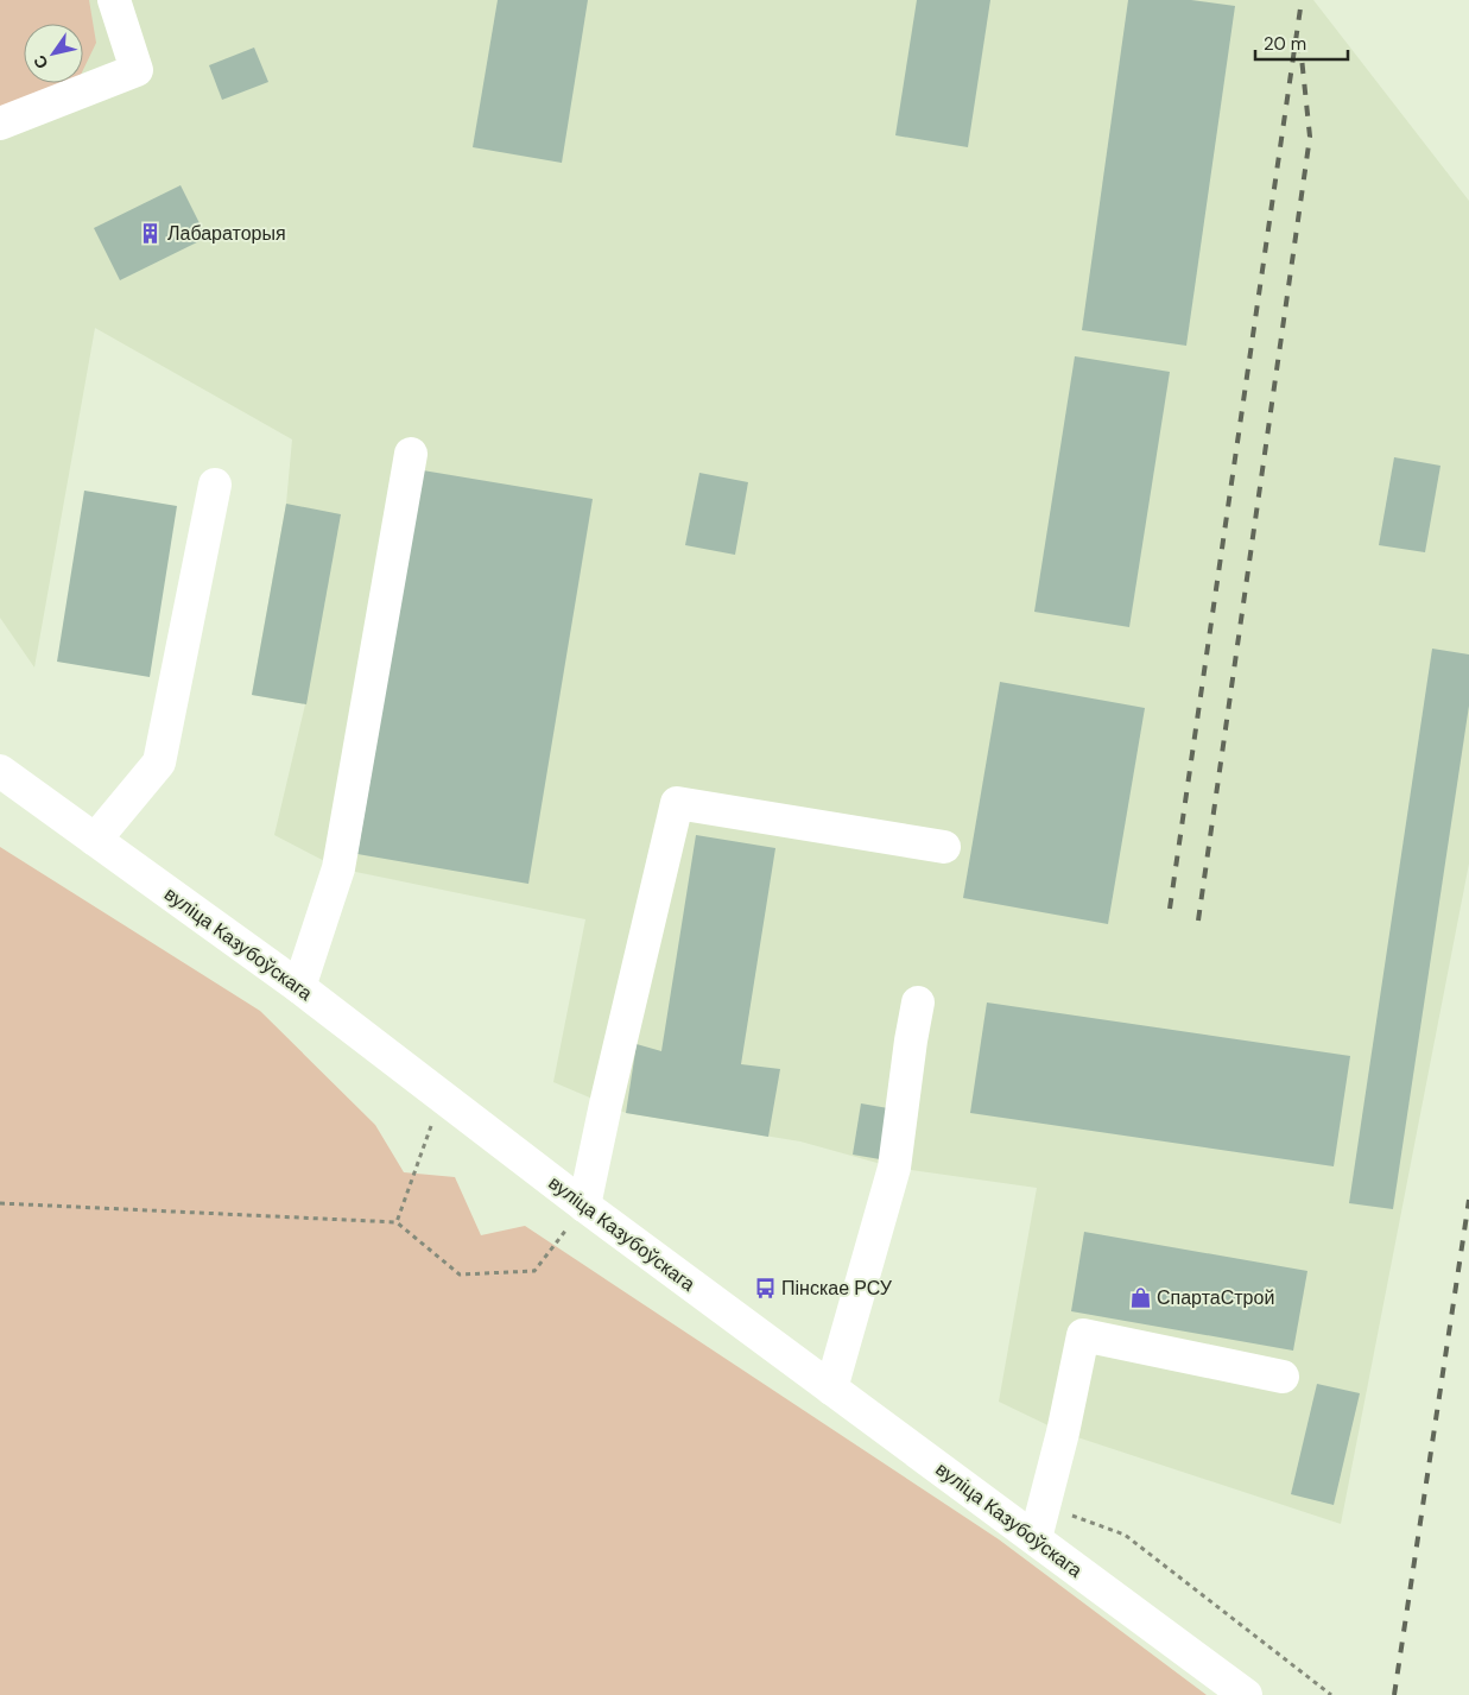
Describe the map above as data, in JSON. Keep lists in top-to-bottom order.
{
  "streets": {
    "street": ["вуліца Казубоўскага"]
  },
  "places": {
    "building": ["Лабараторыя"],
    "bus stop": ["Пінскае РСУ"],
    "shop": ["СпартаСтрой"]
  },
  "scale_bar": "20 m",
  "north": "bottom left"
}
